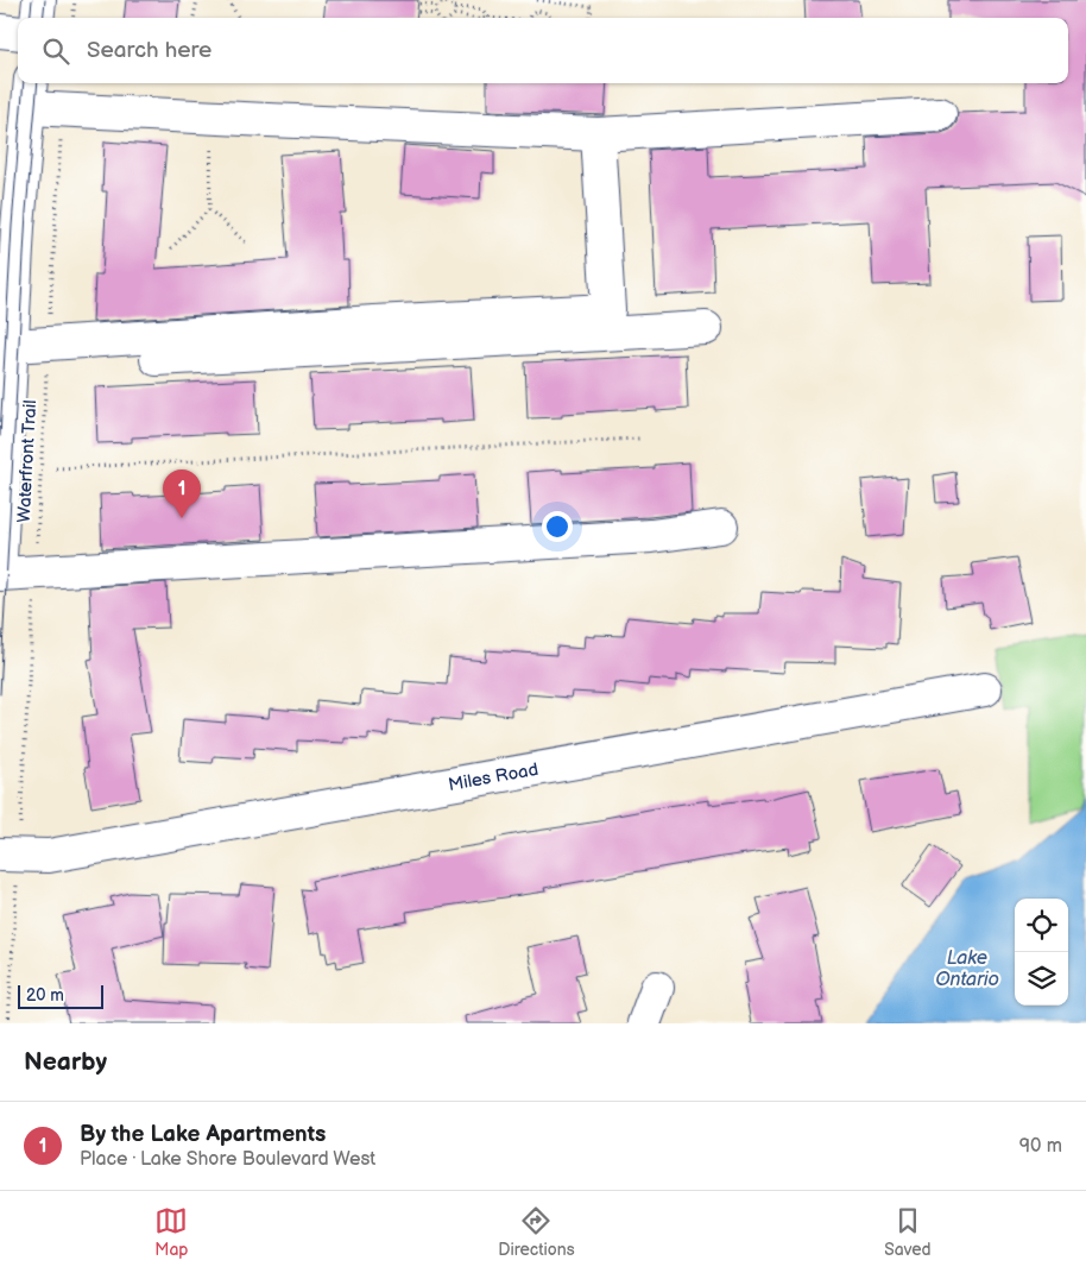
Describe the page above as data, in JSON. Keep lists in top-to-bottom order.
{
  "streets": {
    "street": ["Miles Road"],
    "path": ["Waterfront Trail"]
  },
  "crossings": [
    ["Waterfront Trail", "Miles Road"]
  ],
  "water": ["Lake Ontario"],
  "scale_bar": "20 m",
  "page": {
    "search": "Search here",
    "pins": "1",
    "scale": "20 m",
    "heading": "Nearby",
    "list": [
      {
        "mark": "1",
        "name": "By the Lake Apartments",
        "note": "Place · Lake Shore Boulevard West",
        "value": "90 m"
      }
    ],
    "nav": ["Map", "Directions", "Saved"]
  }
}
